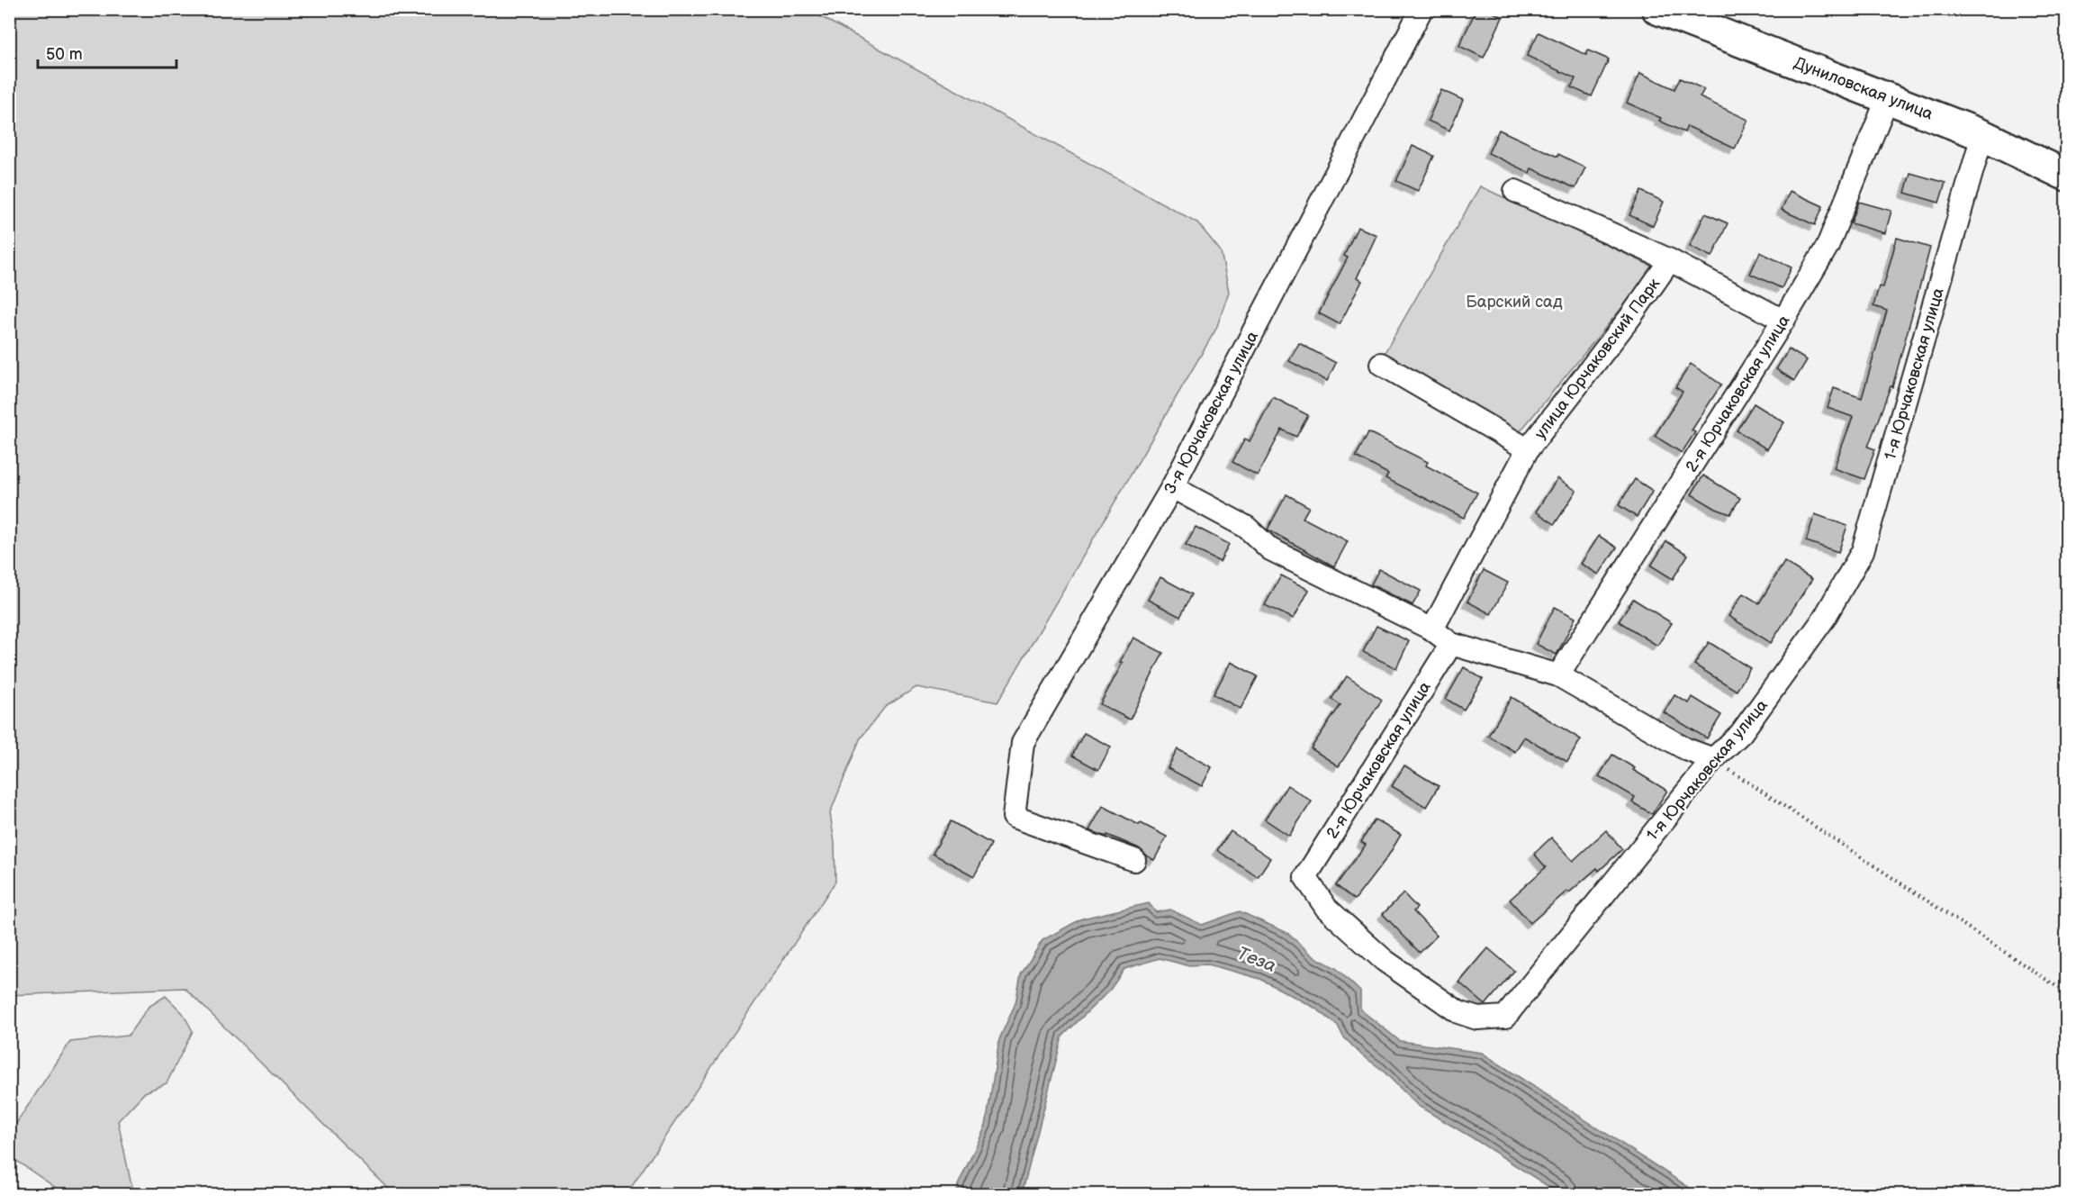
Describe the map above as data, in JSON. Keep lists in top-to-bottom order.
{
  "streets": {
    "main road": ["Дуниловская улица"],
    "street": [
      "улица Юрчаковский Парк",
      "1-я Юрчаковская улица",
      "2-я Юрчаковская улица",
      "3-я Юрчаковская улица"
    ]
  },
  "crossings": [
    ["Дуниловская улица", "1-я Юрчаковская улица"],
    ["Дуниловская улица", "2-я Юрчаковская улица"],
    ["улица Юрчаковский Парк", "2-я Юрчаковская улица"],
    ["1-я Юрчаковская улица", "2-я Юрчаковская улица"]
  ],
  "water": ["Теза"],
  "parks": ["Барский сад"],
  "scale_bar": "50 m"
}
